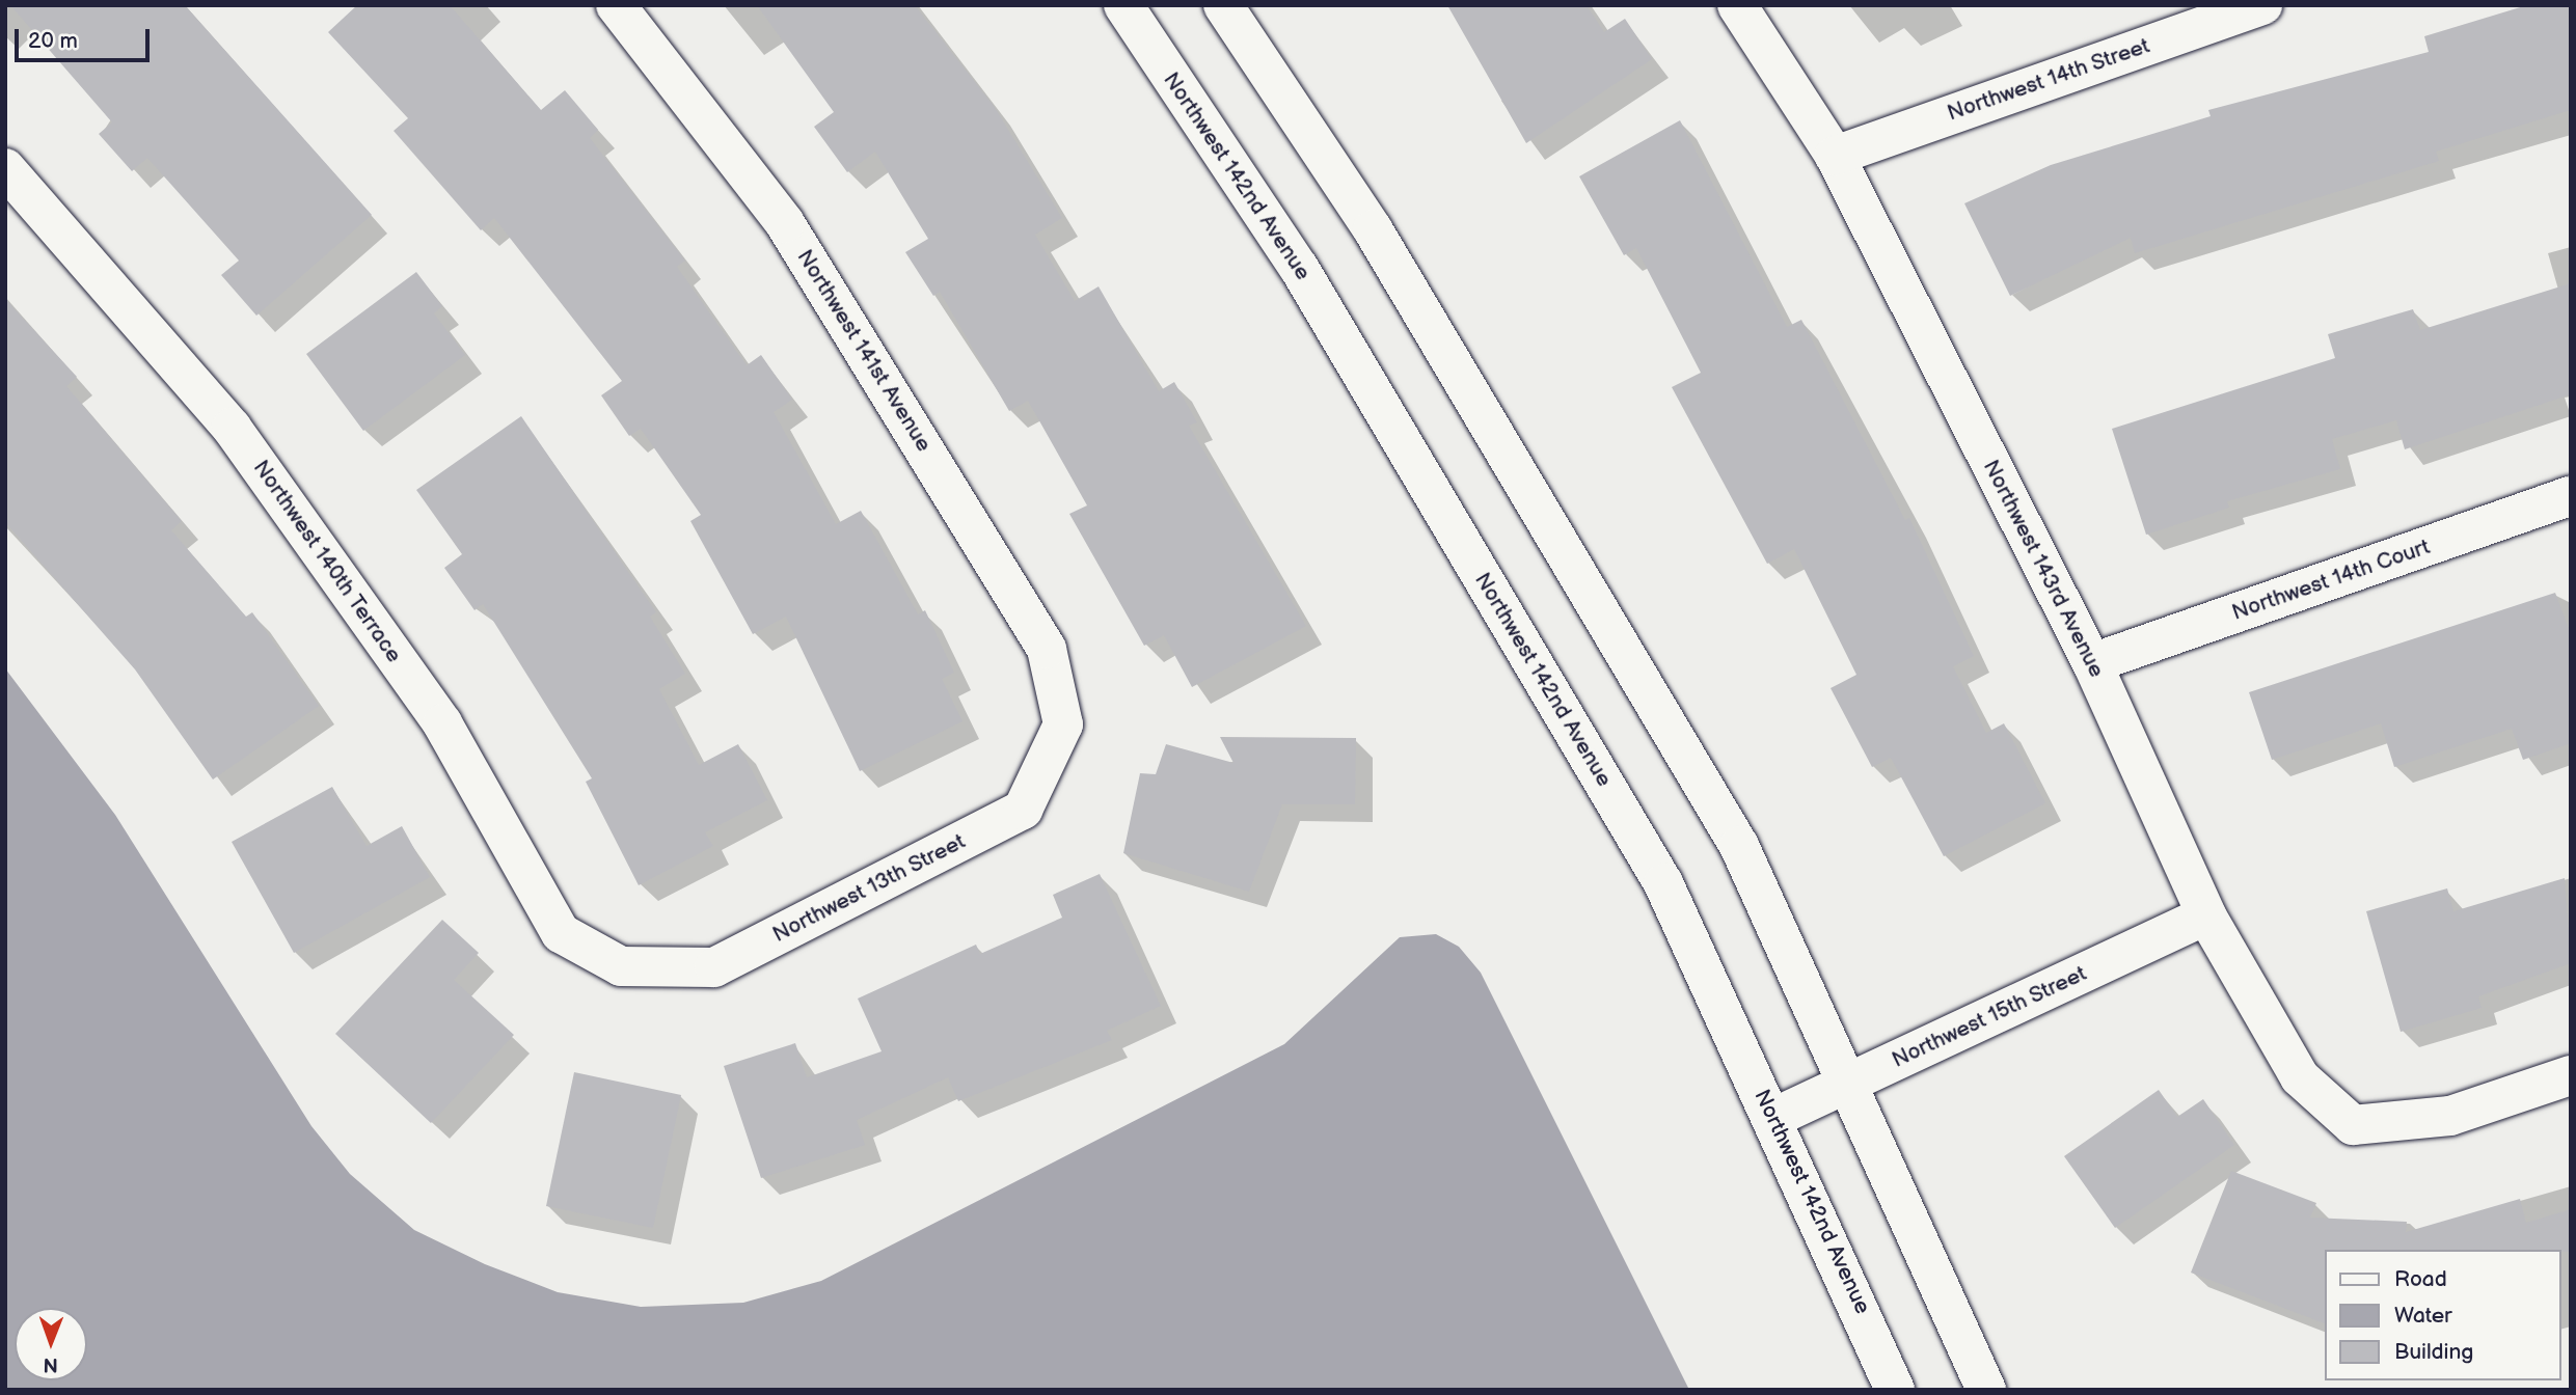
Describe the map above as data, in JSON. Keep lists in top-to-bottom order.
{
  "streets": {
    "street": [
      "Northwest 14th Street",
      "Northwest 142nd Avenue",
      "Northwest 141st Avenue",
      "Northwest 140th Terrace",
      "Northwest 143rd Avenue",
      "Northwest 14th Court",
      "Northwest 13th Street",
      "Northwest 15th Street"
    ]
  },
  "crossings": [
    ["Northwest 14th Street", "Northwest 143rd Avenue"],
    ["Northwest 142nd Avenue", "Northwest 15th Street"],
    ["Northwest 141st Avenue", "Northwest 13th Street"],
    ["Northwest 140th Terrace", "Northwest 13th Street"],
    ["Northwest 143rd Avenue", "Northwest 14th Court"],
    ["Northwest 143rd Avenue", "Northwest 15th Street"]
  ],
  "legend": ["Road", "Water", "Building"],
  "scale_bar": "20 m",
  "north": "bottom"
}
